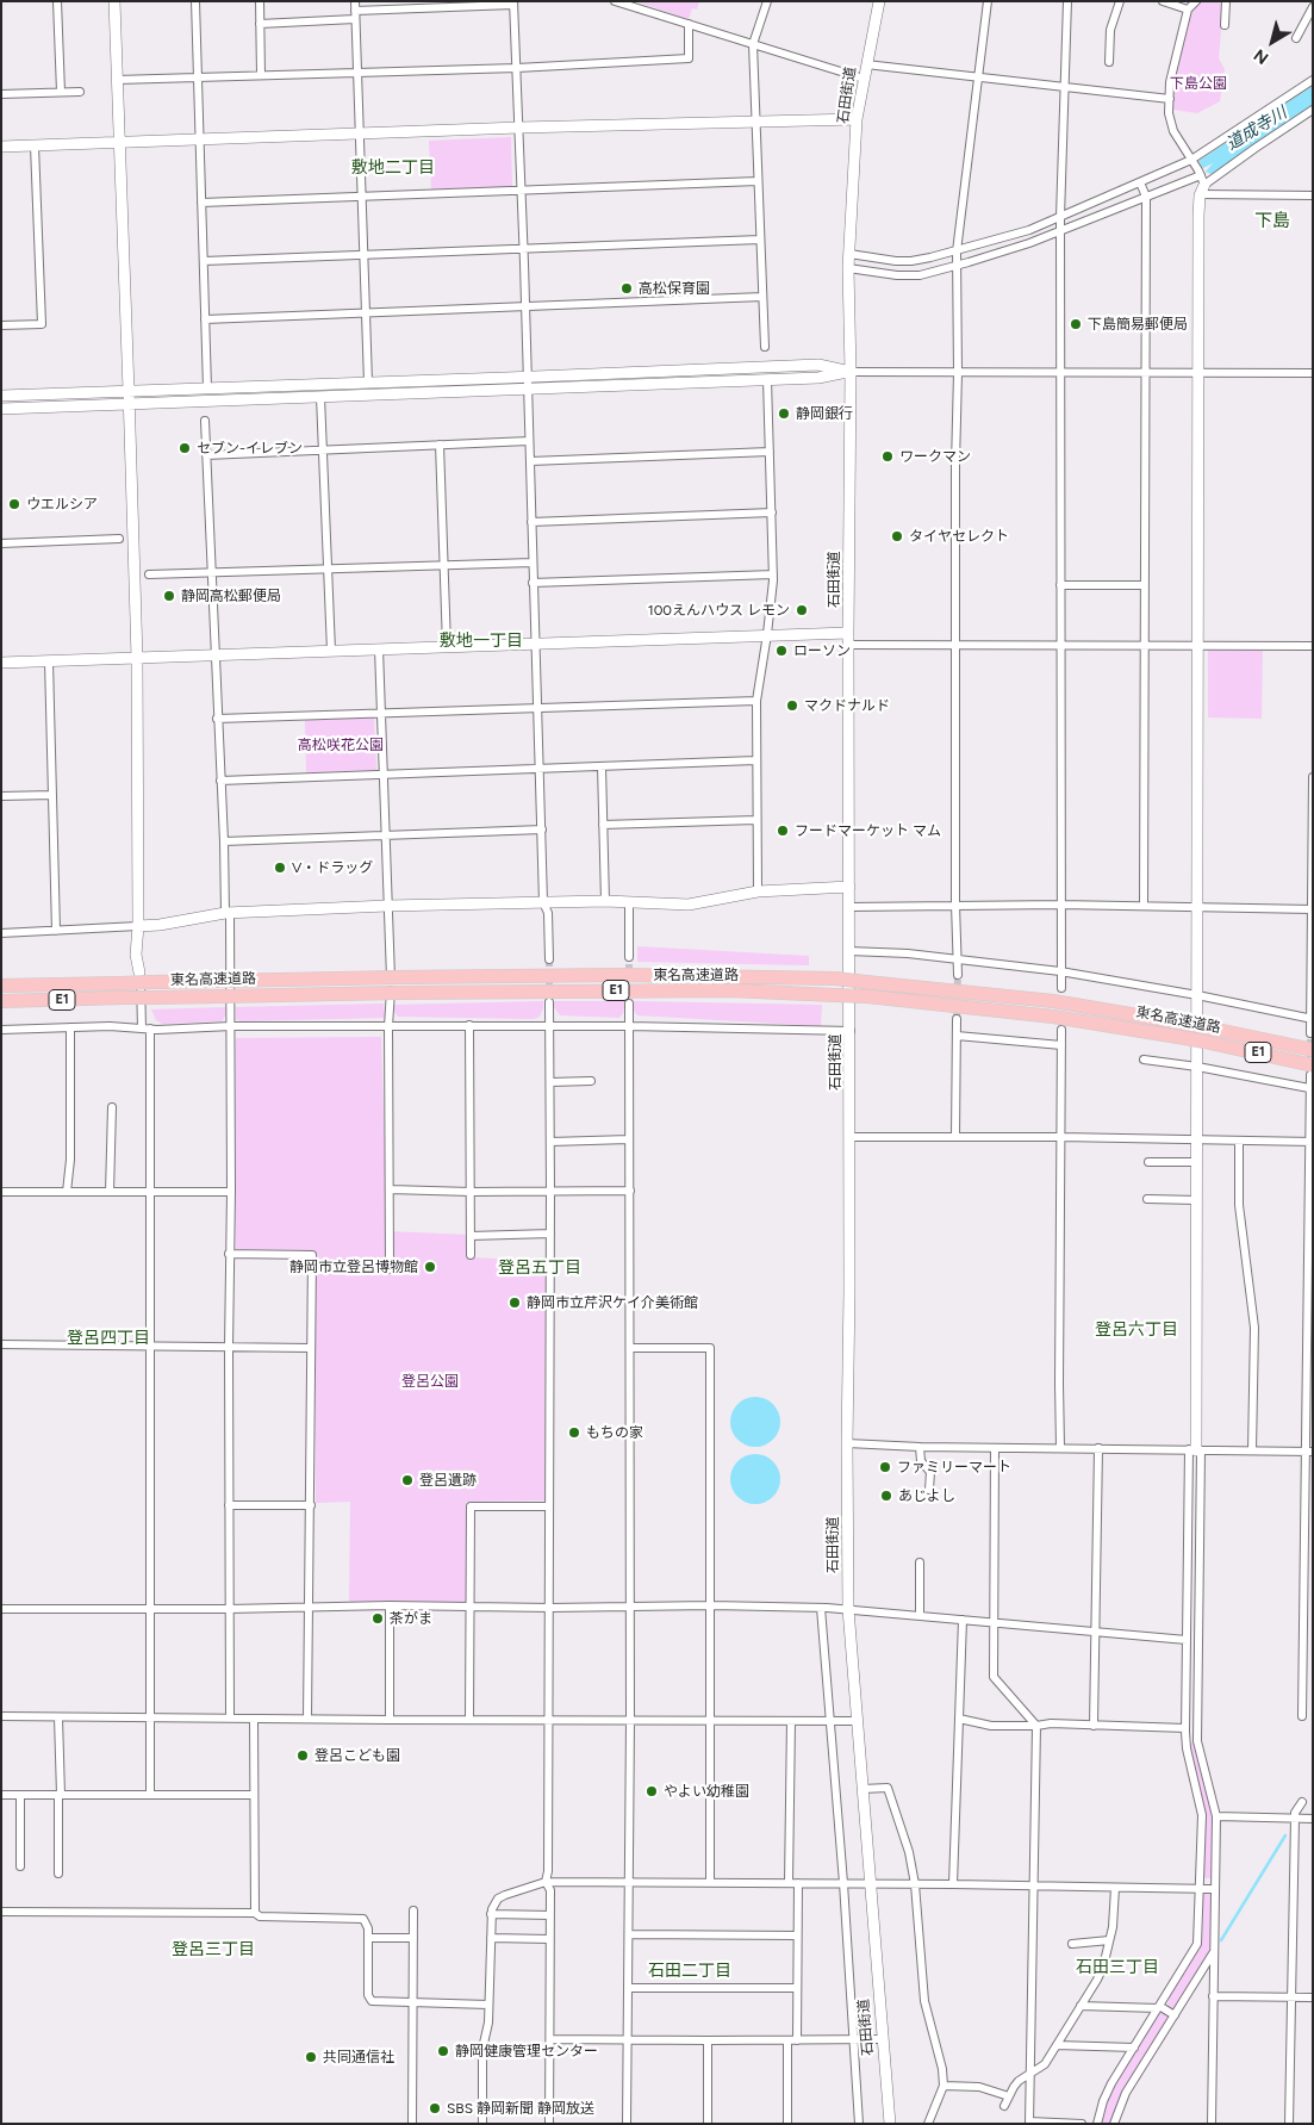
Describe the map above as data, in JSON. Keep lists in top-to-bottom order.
{
  "streets": {
    "highway": ["東名高速道路", "E1"],
    "street": ["石田街道"]
  },
  "districts": [
    "敷地二丁目",
    "下島",
    "敷地一丁目",
    "登呂五丁目",
    "登呂六丁目",
    "登呂四丁目",
    "登呂三丁目",
    "石田三丁目",
    "石田二丁目"
  ],
  "water": ["道成寺川"],
  "parks": ["下島公園", "高松咲花公園", "登呂公園"],
  "places": [
    "高松保育園",
    "下島簡易郵便局",
    "静岡銀行",
    "セブン-イレブン",
    "ワークマン",
    "ウエルシア",
    "タイヤセレクト",
    "静岡高松郵便局",
    "100えんハウス レモン",
    "ローソン",
    "マクドナルド",
    "フードマーケット マム",
    "V・ドラッグ",
    "静岡市立登呂博物館",
    "静岡市立芹沢ケイ介美術館",
    "もちの家",
    "ファミリーマート",
    "登呂遺跡",
    "あじよし",
    "茶がま",
    "登呂こども園",
    "やよい幼稚園",
    "静岡健康管理センター",
    "共同通信社",
    "SBS 静岡新聞 静岡放送"
  ],
  "north": "bottom left"
}
